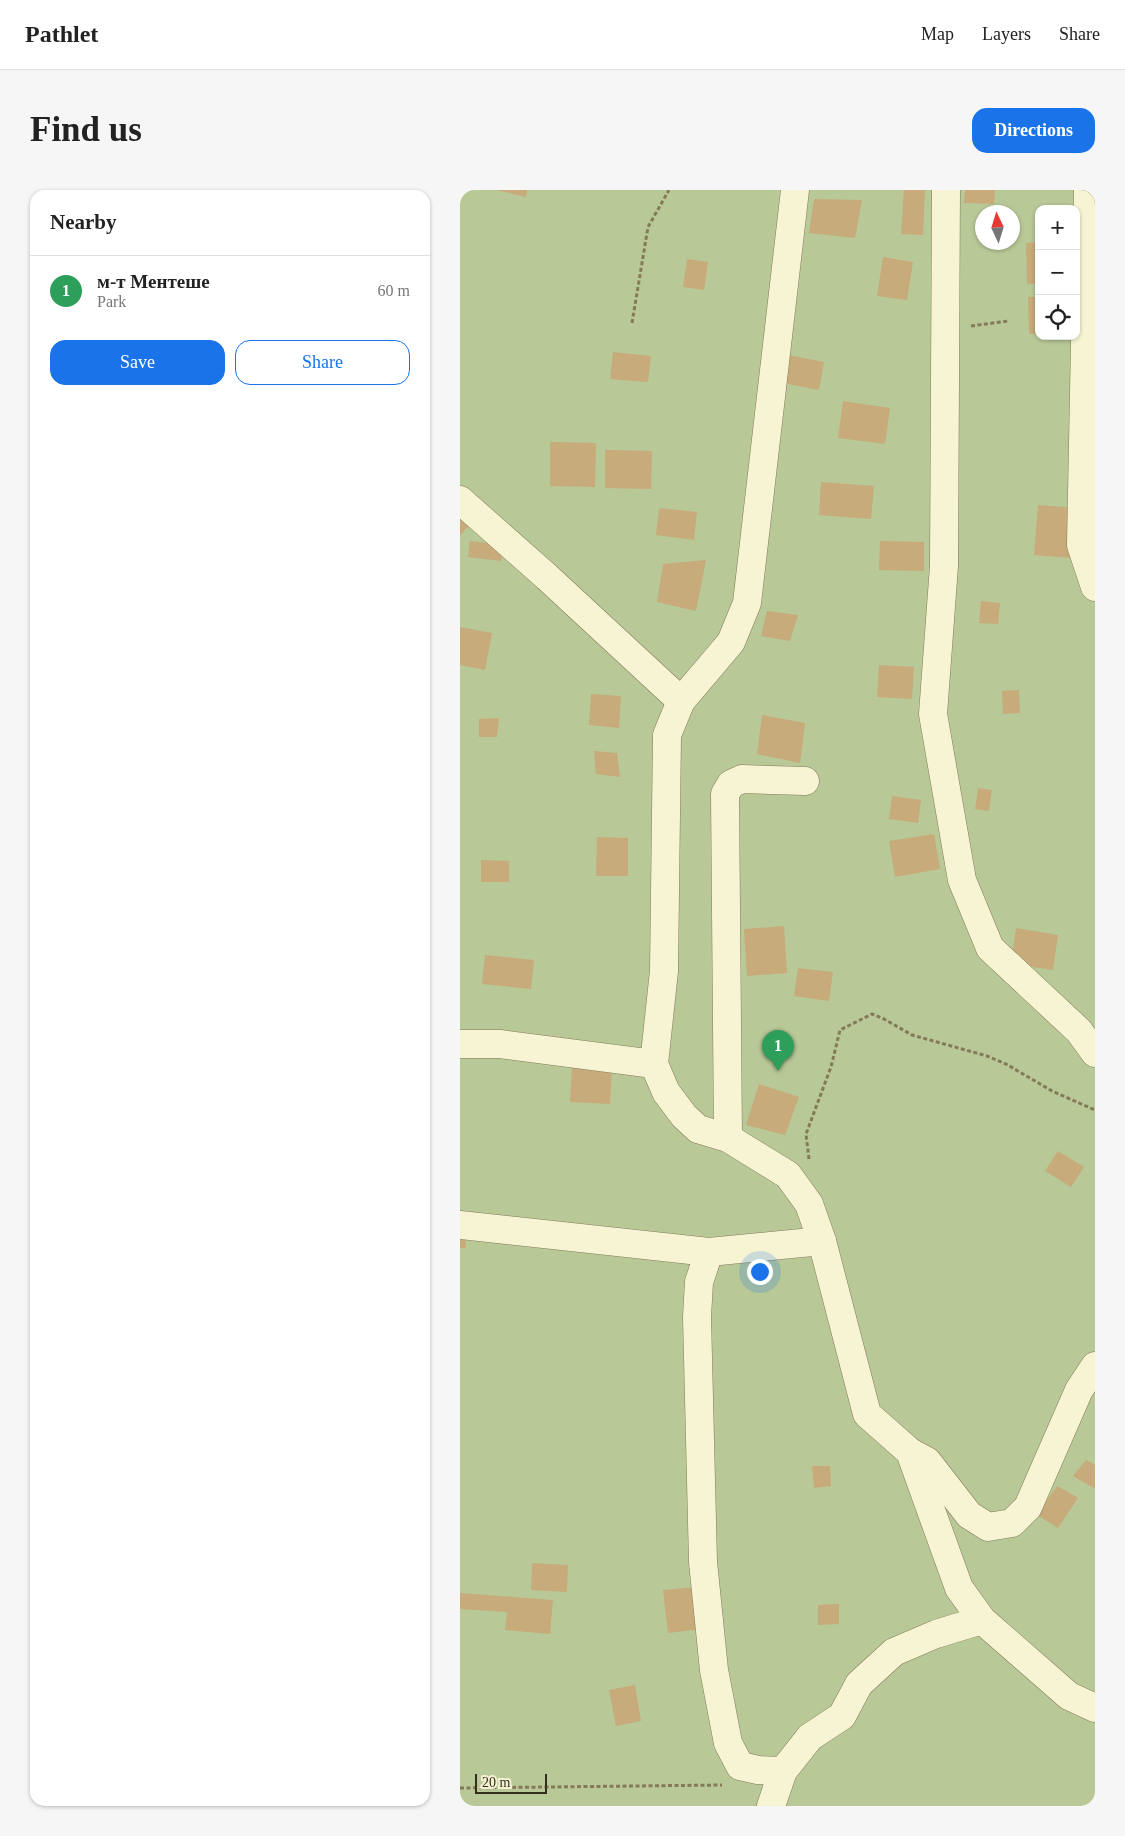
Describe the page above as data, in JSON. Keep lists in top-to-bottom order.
{
  "scale_bar": "20 m",
  "north": "top",
  "page": {
    "header": "Pathlet",
    "nav": ["Map", "Layers", "Share"],
    "buttons": [
      "Directions",
      ["Save", "Share"]
    ],
    "title": "Find us",
    "heading": "Nearby",
    "map_buttons": ["+", "−"],
    "list": [
      {
        "mark": "1",
        "name": "м-т Ментeше",
        "note": "Park",
        "value": "60 m"
      }
    ],
    "pins": "1",
    "scale": "20 m"
  }
}
